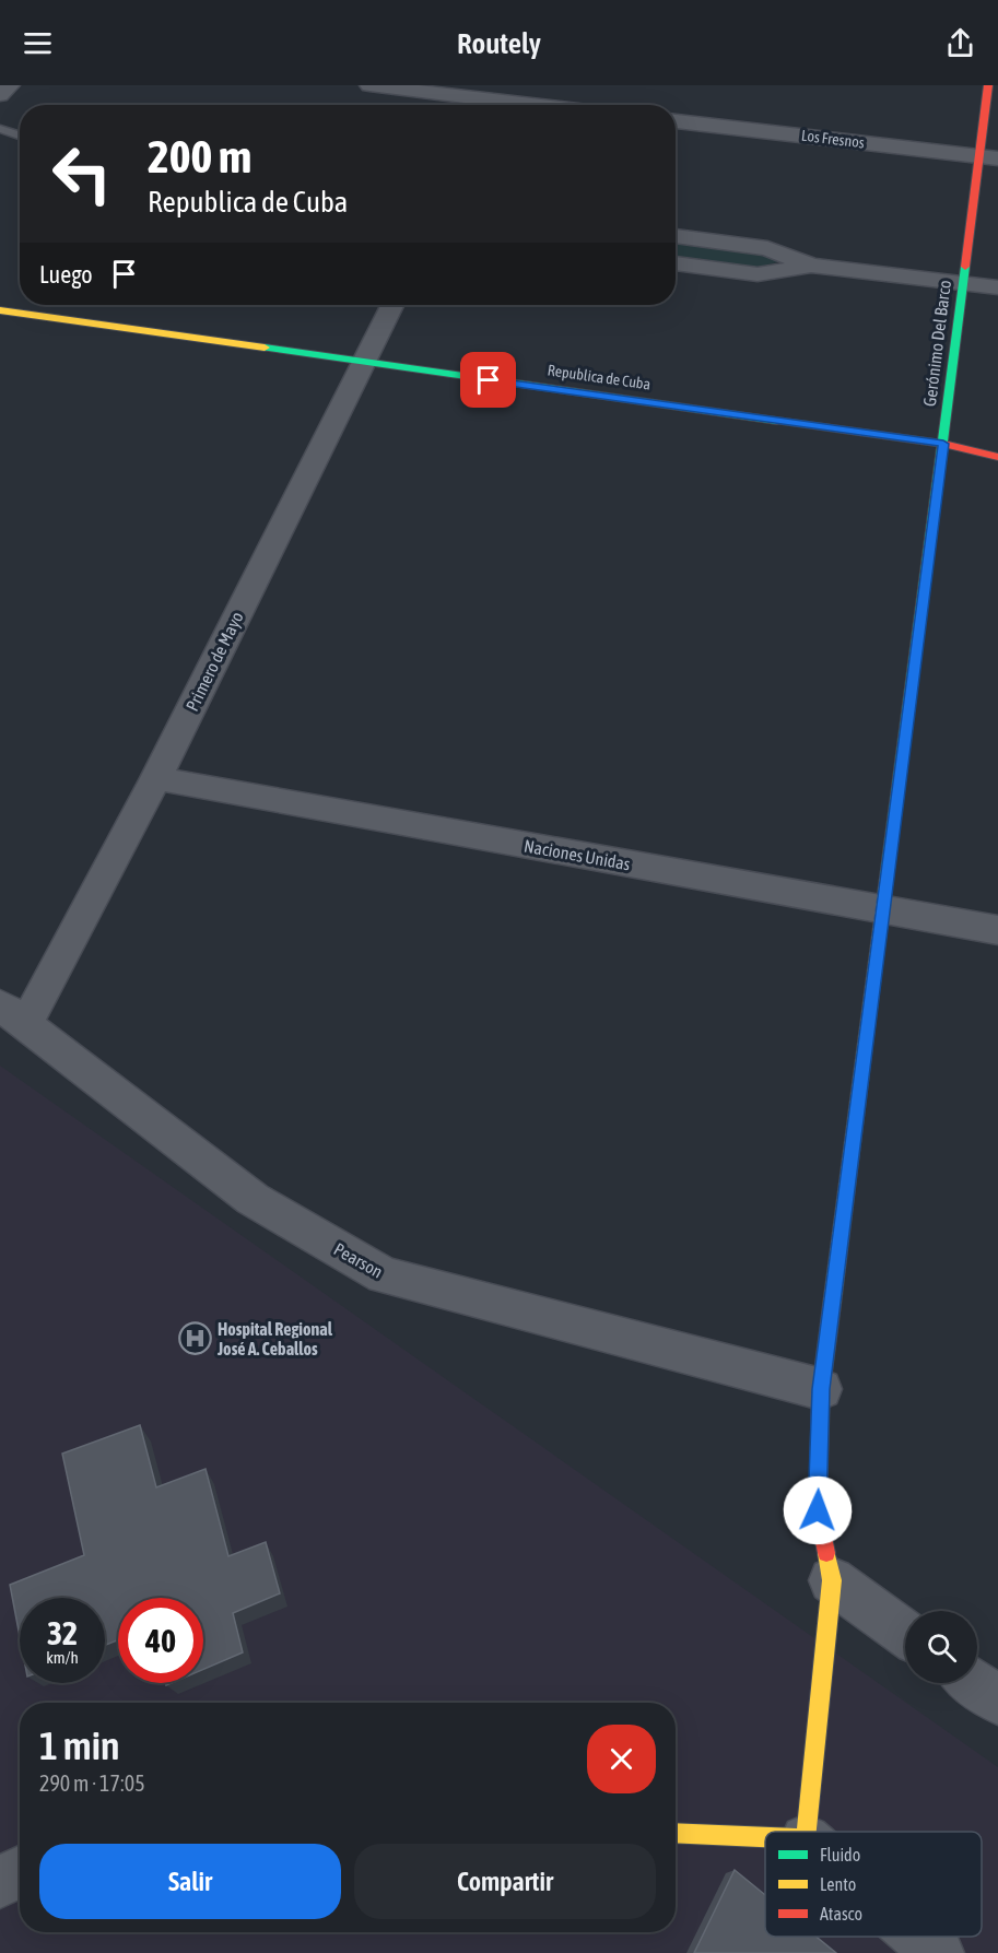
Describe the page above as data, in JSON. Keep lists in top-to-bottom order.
{
  "streets": {
    "street": [
      "Los Fresnos",
      "Gerónimo Del Barco",
      "Republica de Cuba",
      "Primero de Mayo",
      "Naciones Unidas",
      "Pearson"
    ]
  },
  "crossings": [
    ["Los Fresnos", "Gerónimo Del Barco"],
    ["Gerónimo Del Barco", "Republica de Cuba"],
    ["Gerónimo Del Barco", "Naciones Unidas"],
    ["Gerónimo Del Barco", "Pearson"],
    ["Republica de Cuba", "Primero de Mayo"],
    ["Primero de Mayo", "Naciones Unidas"],
    ["Primero de Mayo", "Pearson"]
  ],
  "places": {
    "hospital": ["Hospital Regional José A. Ceballos"]
  },
  "legend": ["Fluido", "Lento", "Atasco"],
  "page": {
    "header": "Routely",
    "turn": ["200 m", "Republica de Cuba"],
    "then": "Luego",
    "speed": "32 km/h",
    "limit": "40",
    "heading": ["1 min", "290 m · 17:05"],
    "buttons": ["Salir", "Compartir"]
  }
}
